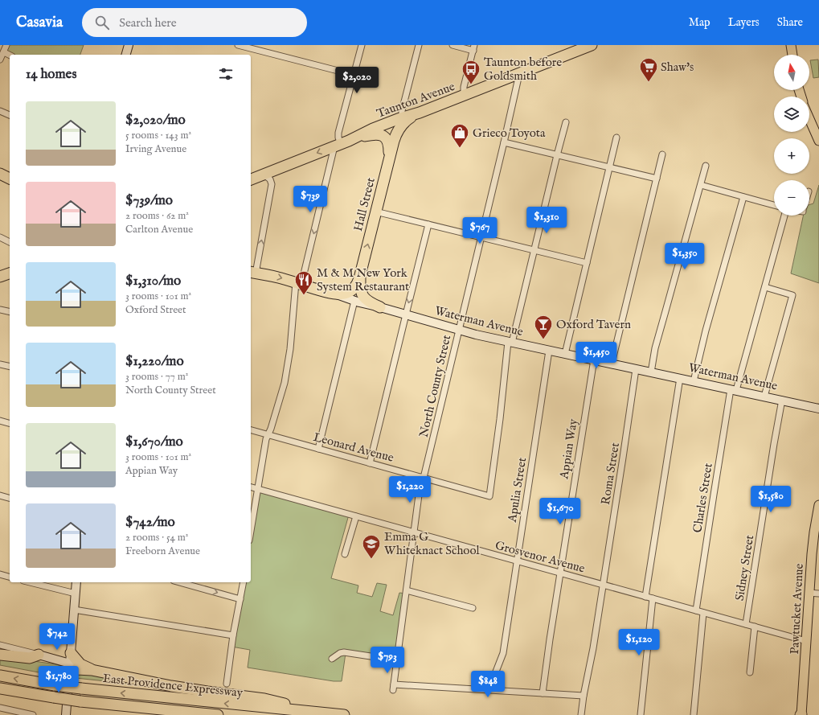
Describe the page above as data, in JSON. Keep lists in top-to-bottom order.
{
  "streets": {
    "highway": [
      "Taunton Avenue",
      "Hall Street",
      "Waterman Avenue",
      "East Providence Expressway"
    ],
    "main road": ["Pawtucket Avenue"],
    "street": [
      "North County Street",
      "Leonard Avenue",
      "Appian Way",
      "Roma Street",
      "Apulia Street",
      "Charles Street",
      "Grosvenor Avenue",
      "Sidney Street"
    ]
  },
  "crossings": [
    ["Taunton Avenue", "Hall Street"],
    ["Taunton Avenue", "North County Street"],
    ["Hall Street", "Waterman Avenue"],
    ["Waterman Avenue", "North County Street"],
    ["Waterman Avenue", "Leonard Avenue"],
    ["Waterman Avenue", "Appian Way"],
    ["Waterman Avenue", "Roma Street"],
    ["Waterman Avenue", "Apulia Street"],
    ["Waterman Avenue", "Charles Street"],
    ["Waterman Avenue", "Sidney Street"],
    ["North County Street", "Leonard Avenue"],
    ["North County Street", "Apulia Street"],
    ["North County Street", "Grosvenor Avenue"],
    ["Appian Way", "Grosvenor Avenue"],
    ["Roma Street", "Grosvenor Avenue"],
    ["Apulia Street", "Grosvenor Avenue"],
    ["Charles Street", "Grosvenor Avenue"],
    ["Grosvenor Avenue", "Sidney Street"],
    ["Grosvenor Avenue", "Pawtucket Avenue"]
  ],
  "places": {
    "supermarket": ["Shaw's"],
    "bus stop": ["Taunton before Goldsmith"],
    "shop": ["Grieco Toyota"],
    "restaurant": ["M & M New York System Restaurant"],
    "bar": ["Oxford Tavern"],
    "school or university": ["Emma G Whiteknact School"]
  },
  "north": "top",
  "page": {
    "header": "Casavia",
    "search": "Search here",
    "nav": ["Map", "Layers", "Share"],
    "map_buttons": ["+", "−"],
    "heading": "14 homes",
    "price": [
      "$2,020",
      "$739",
      "$1,310",
      "$767",
      "$1,350",
      "$1,450",
      "$1,220",
      "$1,580",
      "$1,670",
      "$742",
      "$1,120",
      "$793",
      "$1,780",
      "$848"
    ],
    "list": [
      {
        "name": "$2,020/mo",
        "note": "5 rooms · 143 m² · Irving Avenue"
      },
      {
        "name": "$739/mo",
        "note": "2 rooms · 62 m² · Carlton Avenue"
      },
      {
        "name": "$1,310/mo",
        "note": "3 rooms · 101 m² · Oxford Street"
      },
      {
        "name": "$1,220/mo",
        "note": "3 rooms · 77 m² · North County Street"
      },
      {
        "name": "$1,670/mo",
        "note": "3 rooms · 101 m² · Appian Way"
      },
      {
        "name": "$742/mo",
        "note": "2 rooms · 54 m² · Freeborn Avenue"
      }
    ]
  }
}
